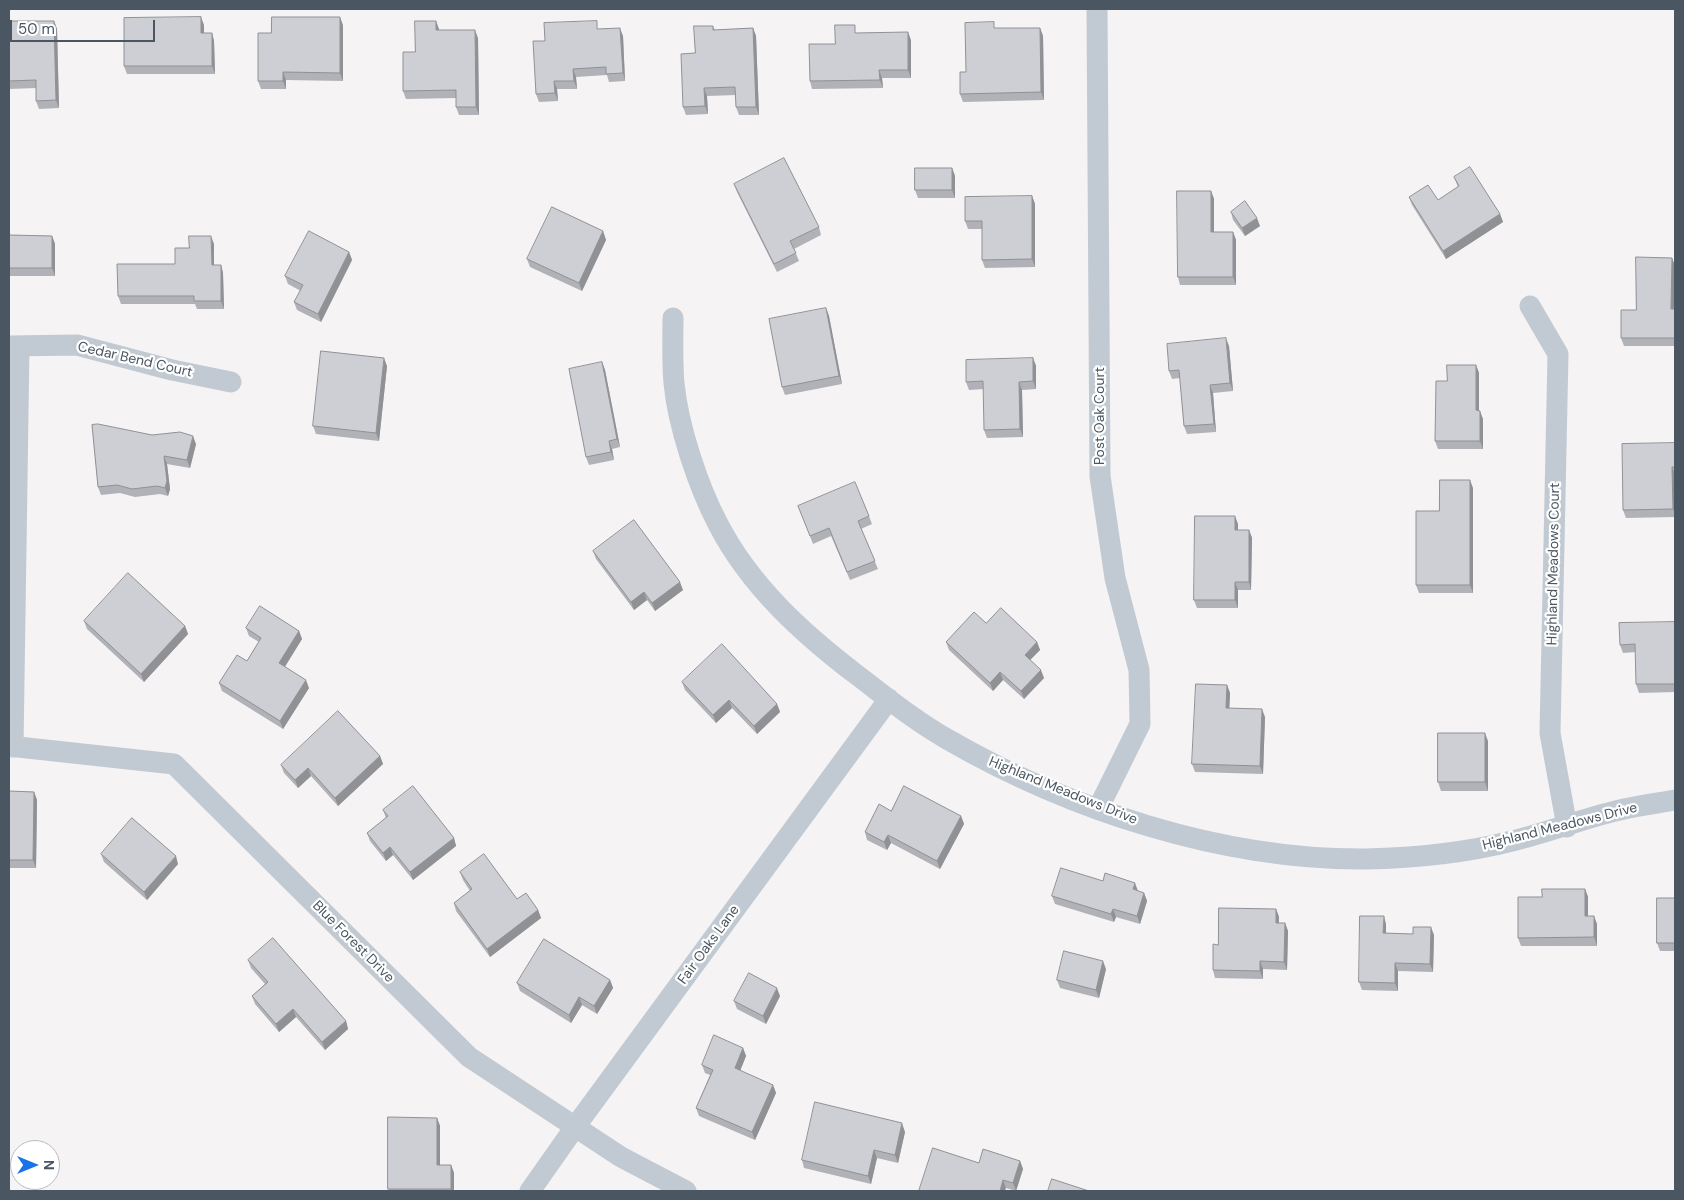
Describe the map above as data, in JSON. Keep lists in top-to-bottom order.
{
  "streets": {
    "street": [
      "Cedar Bend Court",
      "Post Oak Court",
      "Highland Meadows Court",
      "Highland Meadows Drive",
      "Blue Forest Drive",
      "Fair Oaks Lane"
    ]
  },
  "crossings": [
    ["Post Oak Court", "Highland Meadows Drive"],
    ["Highland Meadows Court", "Highland Meadows Drive"],
    ["Highland Meadows Drive", "Fair Oaks Lane"],
    ["Blue Forest Drive", "Fair Oaks Lane"]
  ],
  "scale_bar": "50 m",
  "north": "right"
}
